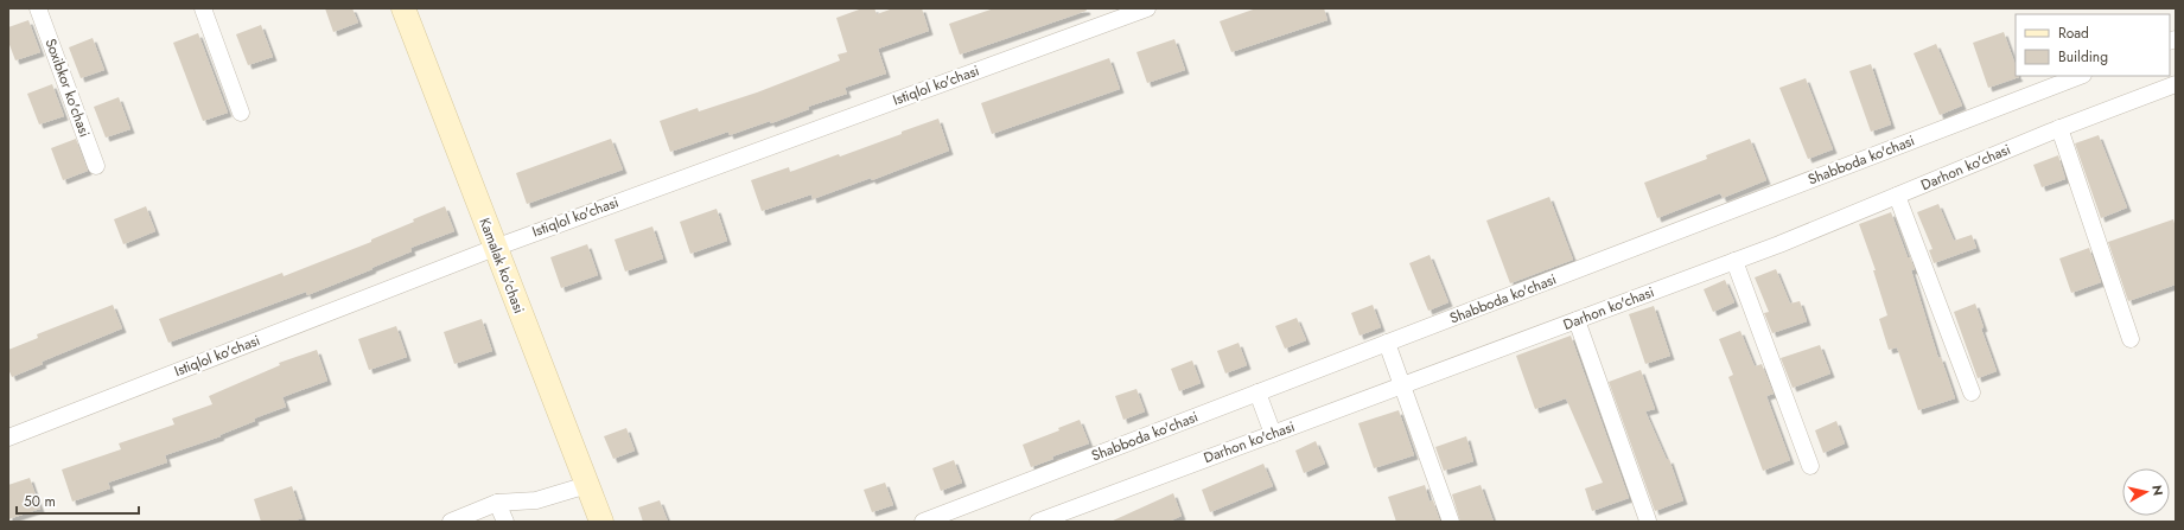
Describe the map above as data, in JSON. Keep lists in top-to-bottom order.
{
  "streets": {
    "main road": ["Kamalak ko'chasi"],
    "street": [
      "Istiqlol ko'chasi",
      "Soxibkor ko'chasi",
      "Shabboda ko'chasi",
      "Darhon ko'chasi"
    ]
  },
  "crossings": [
    ["Istiqlol ko'chasi", "Kamalak ko'chasi"]
  ],
  "legend": ["Road", "Building"],
  "scale_bar": "50 m",
  "north": "right"
}
